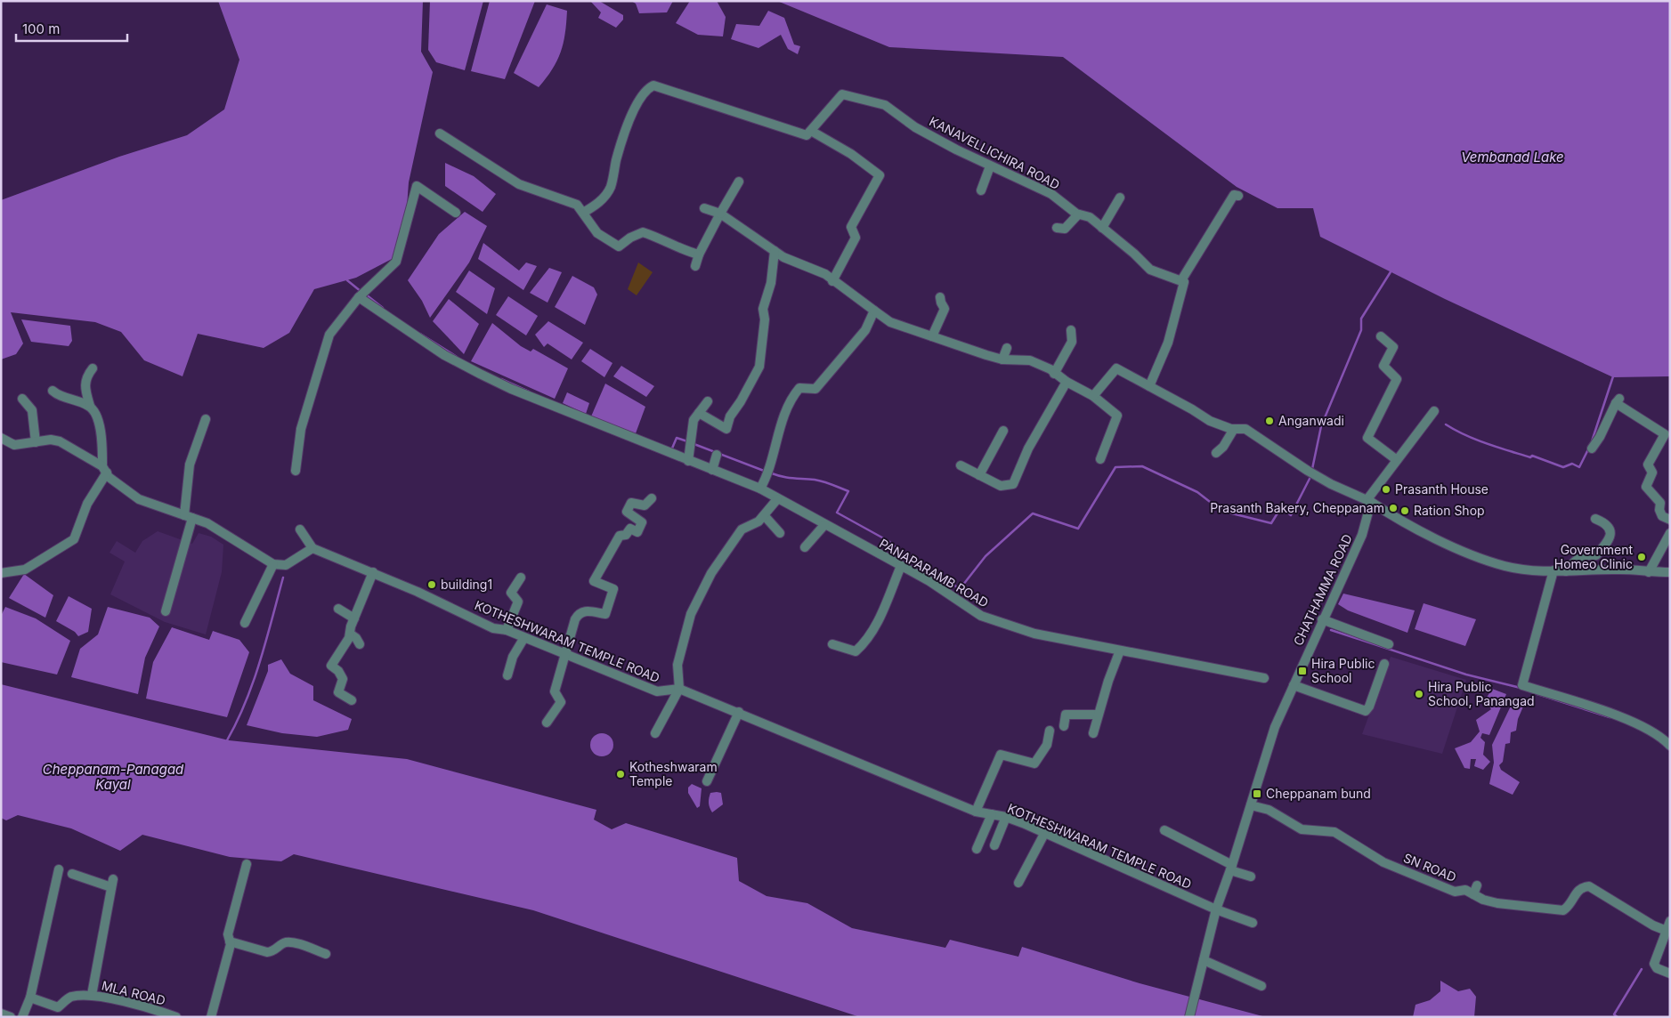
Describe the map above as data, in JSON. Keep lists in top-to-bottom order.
{
  "streets": {
    "street": [
      "KANAVELLICHIRA ROAD",
      "PANAPARAMB ROAD",
      "CHATHAMMA ROAD",
      "KOTHESHWARAM TEMPLE ROAD",
      "SN ROAD",
      "MLA ROAD"
    ]
  },
  "crossings": [
    ["CHATHAMMA ROAD", "KOTHESHWARAM TEMPLE ROAD"],
    ["CHATHAMMA ROAD", "SN ROAD"]
  ],
  "water": ["Vembanad Lake", "Cheppanam-Panagad Kayal"],
  "places": {
    "other": [
      "Anganwadi",
      "Prasanth House",
      "Prasanth Bakery, Cheppanam",
      "Ration Shop",
      "Government Homeo Clinic",
      "building1",
      "Hira Public School, Panangad",
      "Kotheshwaram Temple"
    ],
    "transit": ["Hira Public School", "Cheppanam bund"]
  },
  "scale_bar": "100 m"
}
